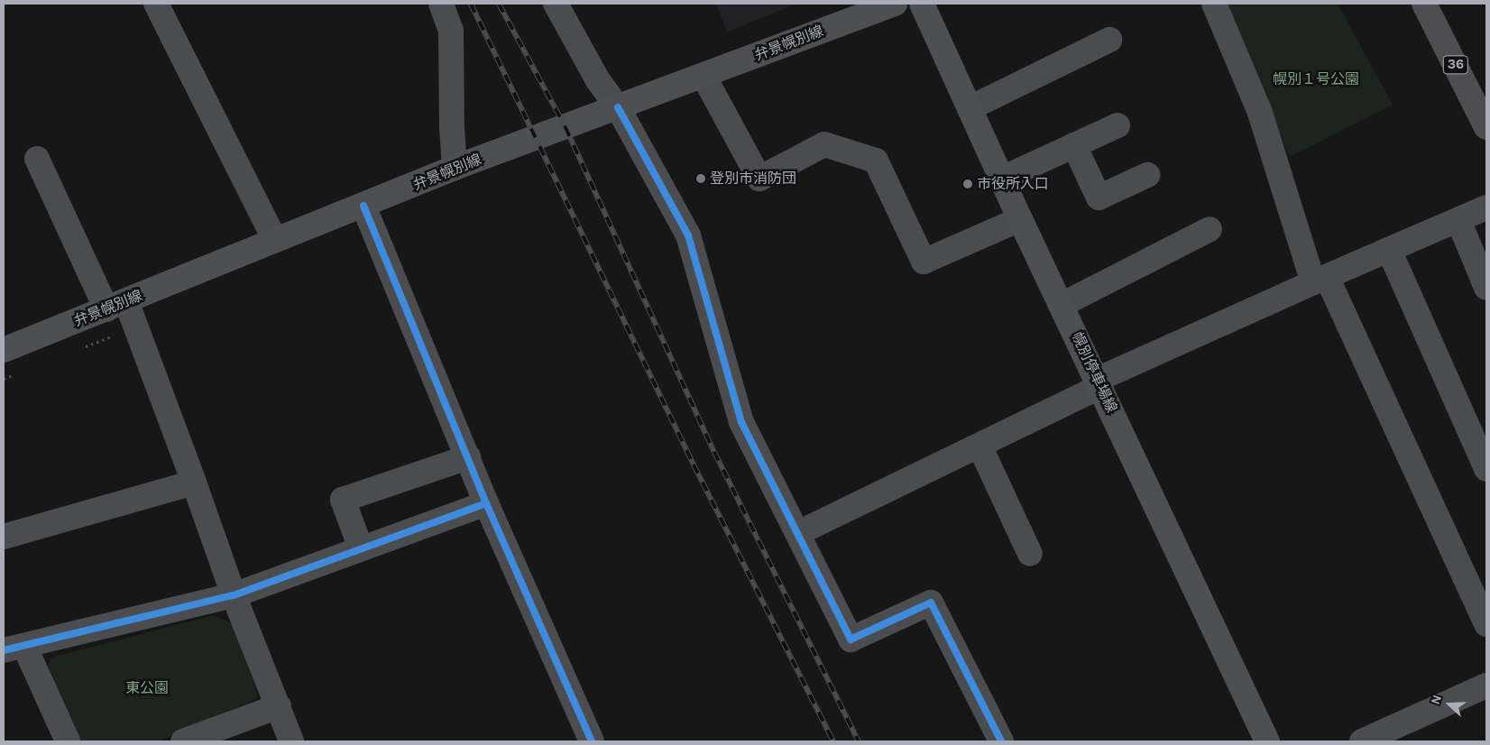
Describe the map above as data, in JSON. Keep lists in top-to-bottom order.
{
  "streets": {
    "highway": ["36"],
    "main road": ["弁景幌別線", "幌別停車場線"]
  },
  "parks": ["幌別１号公園", "東公園"],
  "places": ["登別市消防団", "市役所入口"],
  "north": "left"
}
